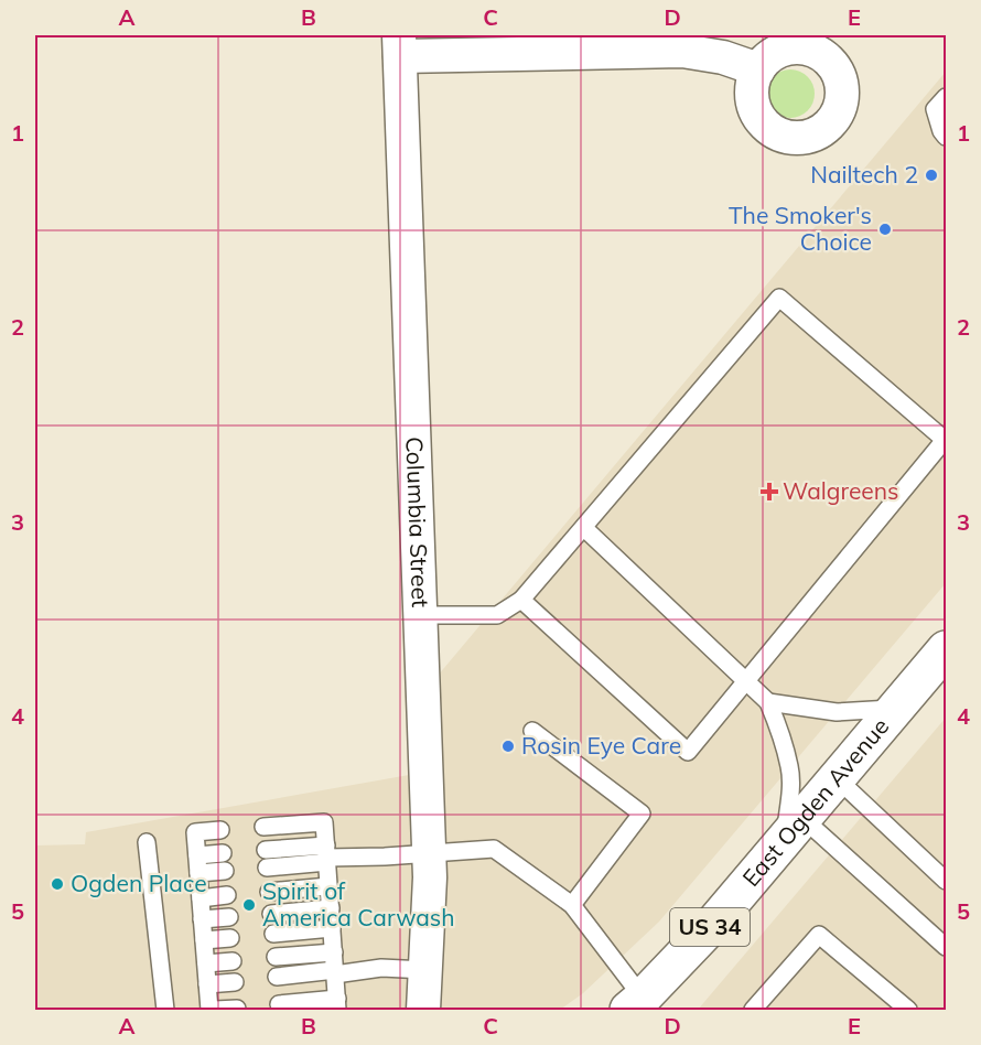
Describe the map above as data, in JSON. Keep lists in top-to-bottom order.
{
  "streets": {
    "main road": ["East Ogden Avenue", "US 34"],
    "street": ["Columbia Street"]
  },
  "places": {
    "other": [
      "Nailtech 2",
      "The Smoker's Choice",
      "Rosin Eye Care",
      "Ogden Place",
      "Spirit of America Carwash"
    ],
    "health": ["Walgreens"]
  },
  "grid": {
    "columns": [
      "A",
      "B",
      "C",
      "D",
      "E"
    ],
    "rows": [
      "1",
      "2",
      "3",
      "4",
      "5"
    ]
  }
}
